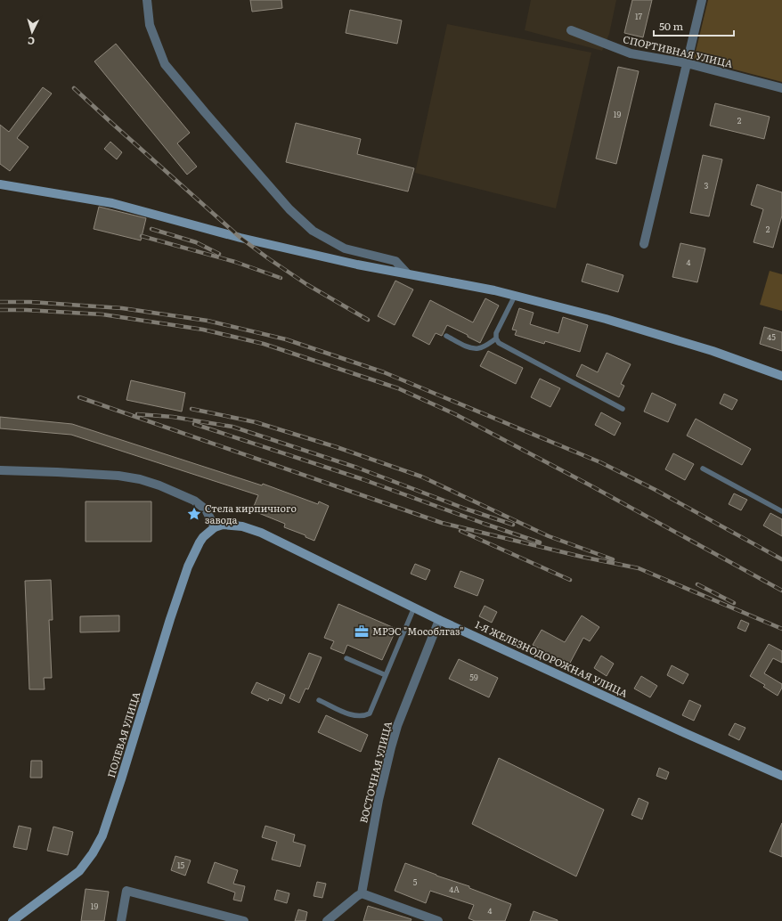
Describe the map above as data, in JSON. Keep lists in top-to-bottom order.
{
  "streets": {
    "main road": ["1-Я ЖЕЛЕЗНОДОРОЖНАЯ УЛИЦА", "ПОЛЕВАЯ УЛИЦА"],
    "street": ["СПОРТИВНАЯ УЛИЦА", "ВОСТОЧНАЯ УЛИЦА"]
  },
  "crossings": [
    ["1-Я ЖЕЛЕЗНОДОРОЖНАЯ УЛИЦА", "ПОЛЕВАЯ УЛИЦА"],
    ["1-Я ЖЕЛЕЗНОДОРОЖНАЯ УЛИЦА", "ВОСТОЧНАЯ УЛИЦА"]
  ],
  "places": {
    "place": ["Стела кирпичного завода"],
    "office": ["МРЭС \"Мособлгаз\""]
  },
  "house_numbers": [
    "17",
    "19",
    "2",
    "3",
    "2",
    "4",
    "45",
    "59",
    "15",
    "5",
    "4А",
    "19",
    "4"
  ],
  "scale_bar": "50 m",
  "north": "bottom"
}
